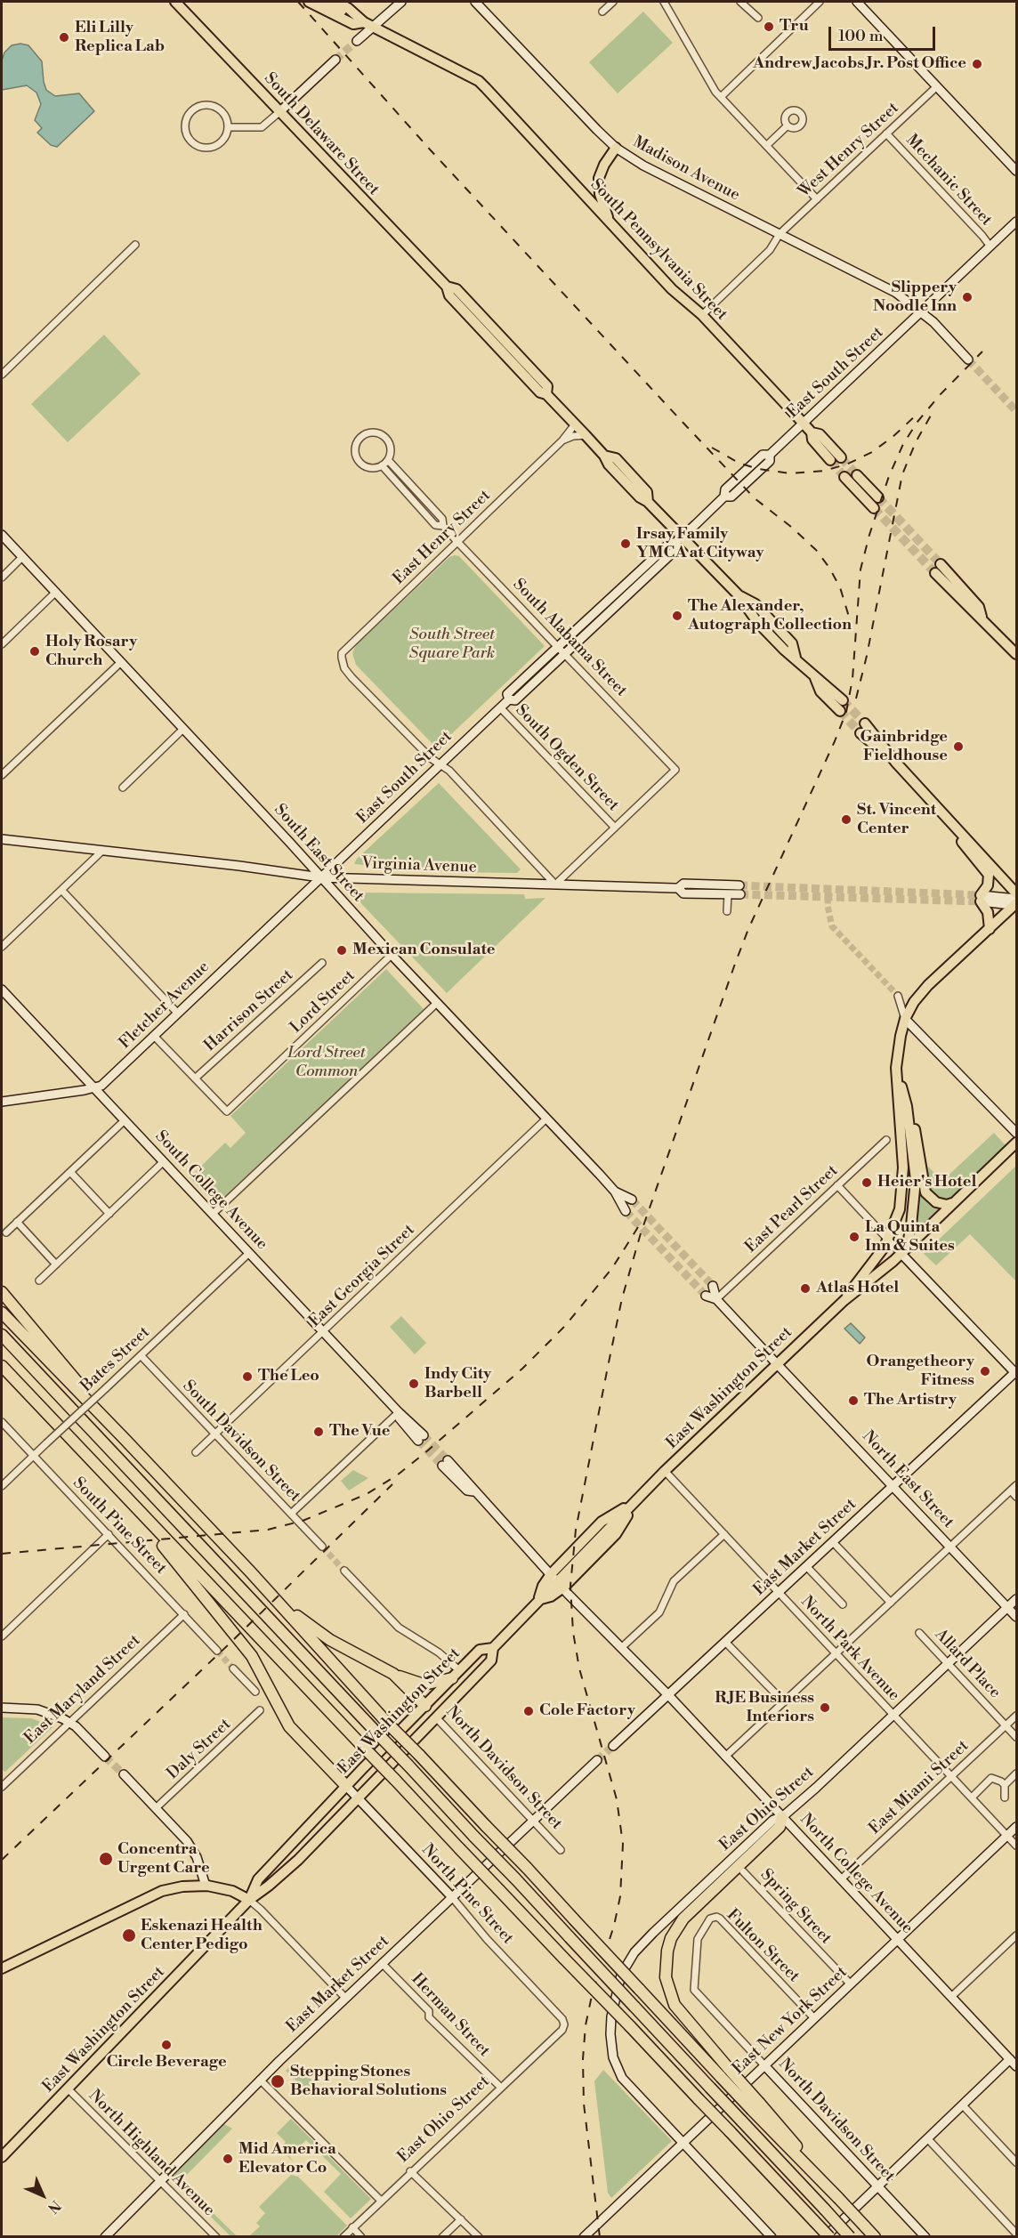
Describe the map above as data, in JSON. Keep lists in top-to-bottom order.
{
  "streets": {
    "main road": [
      "South Delaware Street",
      "Madison Avenue",
      "South Pennsylvania Street",
      "East South Street",
      "South East Street",
      "Virginia Avenue",
      "Fletcher Avenue",
      "South College Avenue",
      "East Washington Street",
      "North East Street",
      "East Market Street",
      "North Davidson Street",
      "East Ohio Street",
      "North College Avenue",
      "North Pine Street",
      "East New York Street"
    ],
    "street": [
      "West Henry Street",
      "Mechanic Street",
      "East Henry Street",
      "South Alabama Street",
      "South Ogden Street",
      "Lord Street",
      "Harrison Street",
      "East Pearl Street",
      "East Georgia Street",
      "Bates Street",
      "South Davidson Street",
      "South Pine Street",
      "North Park Avenue",
      "Allard Place",
      "East Maryland Street",
      "Daly Street",
      "East Miami Street",
      "Spring Street",
      "Fulton Street",
      "Herman Street",
      "North Highland Avenue"
    ]
  },
  "crossings": [
    ["South Delaware Street", "East South Street"],
    ["South Delaware Street", "East Henry Street"],
    ["West Henry Street", "Madison Avenue"],
    ["West Henry Street", "Mechanic Street"],
    ["Madison Avenue", "East South Street"],
    ["Mechanic Street", "East South Street"],
    ["South Pennsylvania Street", "East South Street"],
    ["East South Street", "East Henry Street"],
    ["East South Street", "South Alabama Street"],
    ["East South Street", "South Ogden Street"],
    ["East South Street", "South East Street"],
    ["East South Street", "Virginia Avenue"],
    ["East South Street", "Fletcher Avenue"],
    ["East Henry Street", "South Alabama Street"],
    ["South Alabama Street", "South Ogden Street"],
    ["South East Street", "Virginia Avenue"],
    ["South East Street", "Lord Street"],
    ["South East Street", "Fletcher Avenue"],
    ["South East Street", "East Georgia Street"],
    ["Virginia Avenue", "Fletcher Avenue"],
    ["Lord Street", "Harrison Street"],
    ["Fletcher Avenue", "South College Avenue"],
    ["South College Avenue", "East Georgia Street"],
    ["South College Avenue", "Bates Street"],
    ["East Georgia Street", "South Davidson Street"],
    ["Bates Street", "South Davidson Street"],
    ["Bates Street", "South Pine Street"],
    ["East Washington Street", "North East Street"],
    ["East Washington Street", "North Park Avenue"],
    ["East Washington Street", "North Davidson Street"],
    ["East Washington Street", "North College Avenue"],
    ["East Washington Street", "North Pine Street"],
    ["East Washington Street", "North Highland Avenue"],
    ["North East Street", "East Market Street"],
    ["North East Street", "East Ohio Street"],
    ["South Pine Street", "East Maryland Street"],
    ["East Market Street", "North Park Avenue"],
    ["East Market Street", "North Davidson Street"],
    ["East Market Street", "North College Avenue"],
    ["East Market Street", "North Pine Street"],
    ["East Market Street", "Herman Street"],
    ["East Market Street", "North Highland Avenue"],
    ["North Park Avenue", "East Miami Street"],
    ["North Park Avenue", "East Ohio Street"],
    ["North Park Avenue", "East New York Street"],
    ["Allard Place", "East Miami Street"],
    ["Allard Place", "East Ohio Street"],
    ["North Davidson Street", "Fulton Street"],
    ["North Davidson Street", "East New York Street"],
    ["East Miami Street", "North College Avenue"],
    ["East Ohio Street", "North College Avenue"],
    ["East Ohio Street", "North Pine Street"],
    ["East Ohio Street", "Herman Street"],
    ["East Ohio Street", "East New York Street"],
    ["North College Avenue", "East New York Street"],
    ["Spring Street", "East New York Street"],
    ["Fulton Street", "East New York Street"]
  ],
  "parks": ["South Street Square Park", "Lord Street Common"],
  "places": [
    "Tru",
    "Eli Lilly Replica Lab",
    "Andrew Jacobs Jr. Post Office",
    "Slippery Noodle Inn",
    "Irsay Family YMCA at Cityway",
    "The Alexander, Autograph Collection",
    "Holy Rosary Church",
    "Gainbridge Fieldhouse",
    "St. Vincent Center",
    "Mexican Consulate",
    "Heier's Hotel",
    "La Quinta Inn & Suites",
    "Atlas Hotel",
    "Orangetheory Fitness",
    "The Leo",
    "Indy City Barbell",
    "The Artistry",
    "The Vue",
    "RJE Business Interiors",
    "Cole Factory",
    "Concentra Urgent Care",
    "Eskenazi Health Center Pedigo",
    "Circle Beverage",
    "Stepping Stones Behavioral Solutions",
    "Mid America Elevator Co"
  ],
  "scale_bar": "100 m",
  "north": "bottom right"
}
